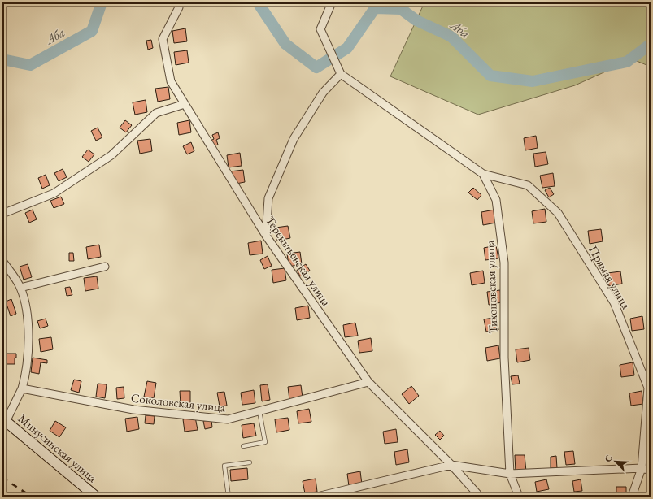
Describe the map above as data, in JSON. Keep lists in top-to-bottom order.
{
  "streets": {
    "main road": ["Минусинская улица"],
    "street": [
      "Тереньтьевская улица",
      "Прямая улица",
      "Тихоновская улица",
      "Соколовская улица"
    ]
  },
  "crossings": [
    ["Тереньтьевская улица", "Соколовская улица"],
    ["Прямая улица", "Тихоновская улица"]
  ],
  "water": ["Аба"],
  "north": "top left"
}
